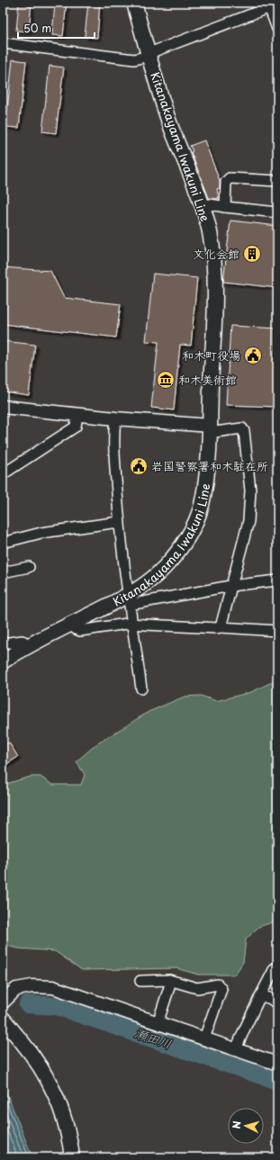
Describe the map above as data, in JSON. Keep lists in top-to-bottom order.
{
  "streets": {
    "main road": ["Kitanakayama Iwakuni Line"]
  },
  "water": ["瀬田川"],
  "places": {
    "building": ["文化会館"],
    "public building": ["和木町役場", "岩国警察署和木駐在所"],
    "museum": ["和木美術館"]
  },
  "scale_bar": "50 m",
  "north": "left"
}
